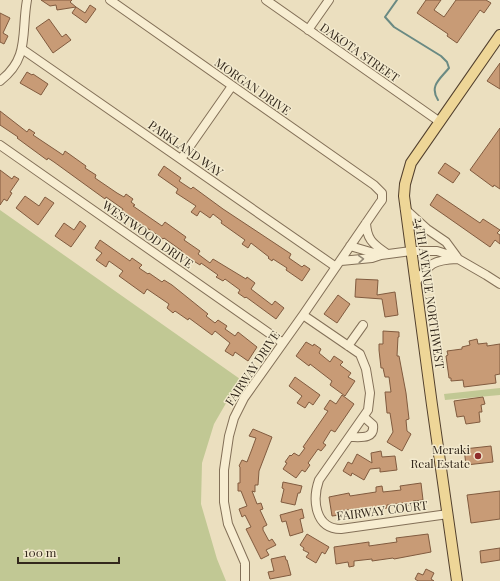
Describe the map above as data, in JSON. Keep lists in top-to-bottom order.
{
  "streets": {
    "main road": ["24TH AVENUE NORTHWEST"],
    "street": [
      "DAKOTA STREET",
      "MORGAN DRIVE",
      "PARKLAND WAY",
      "WESTWOOD DRIVE",
      "FAIRWAY DRIVE",
      "FAIRWAY COURT"
    ]
  },
  "crossings": [
    ["DAKOTA STREET", "24TH AVENUE NORTHWEST"],
    ["MORGAN DRIVE", "FAIRWAY DRIVE"],
    ["PARKLAND WAY", "FAIRWAY DRIVE"],
    ["WESTWOOD DRIVE", "FAIRWAY DRIVE"],
    ["24TH AVENUE NORTHWEST", "FAIRWAY COURT"],
    ["FAIRWAY DRIVE", "FAIRWAY COURT"]
  ],
  "places": ["Meraki Real Estate"],
  "scale_bar": "100 m"
}
